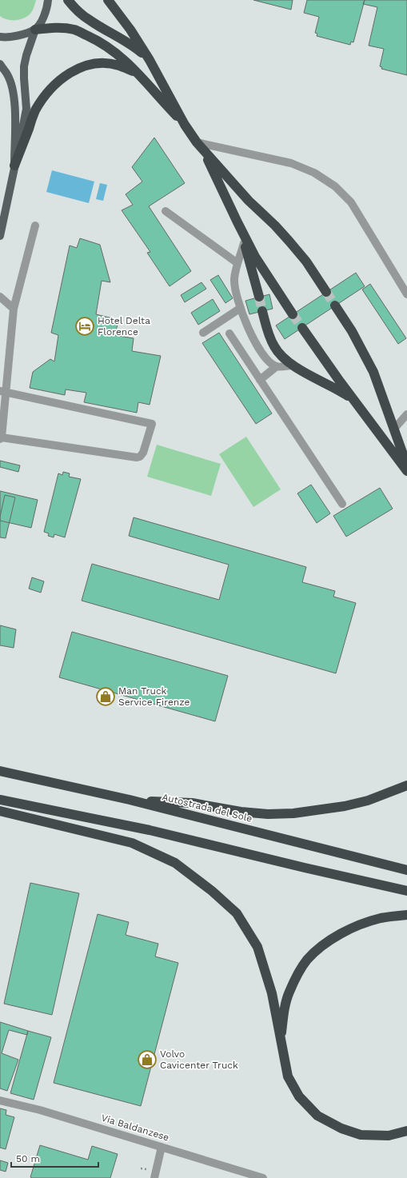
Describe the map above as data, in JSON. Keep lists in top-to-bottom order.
{
  "streets": {
    "highway": ["Autostrada del Sole"],
    "street": ["Via Baldanzese"]
  },
  "places": {
    "hotel": ["Hotel Delta Florence"],
    "shop": ["Man Truck Service Firenze", "Volvo Cavicenter Truck"]
  },
  "scale_bar": "50 m"
}
